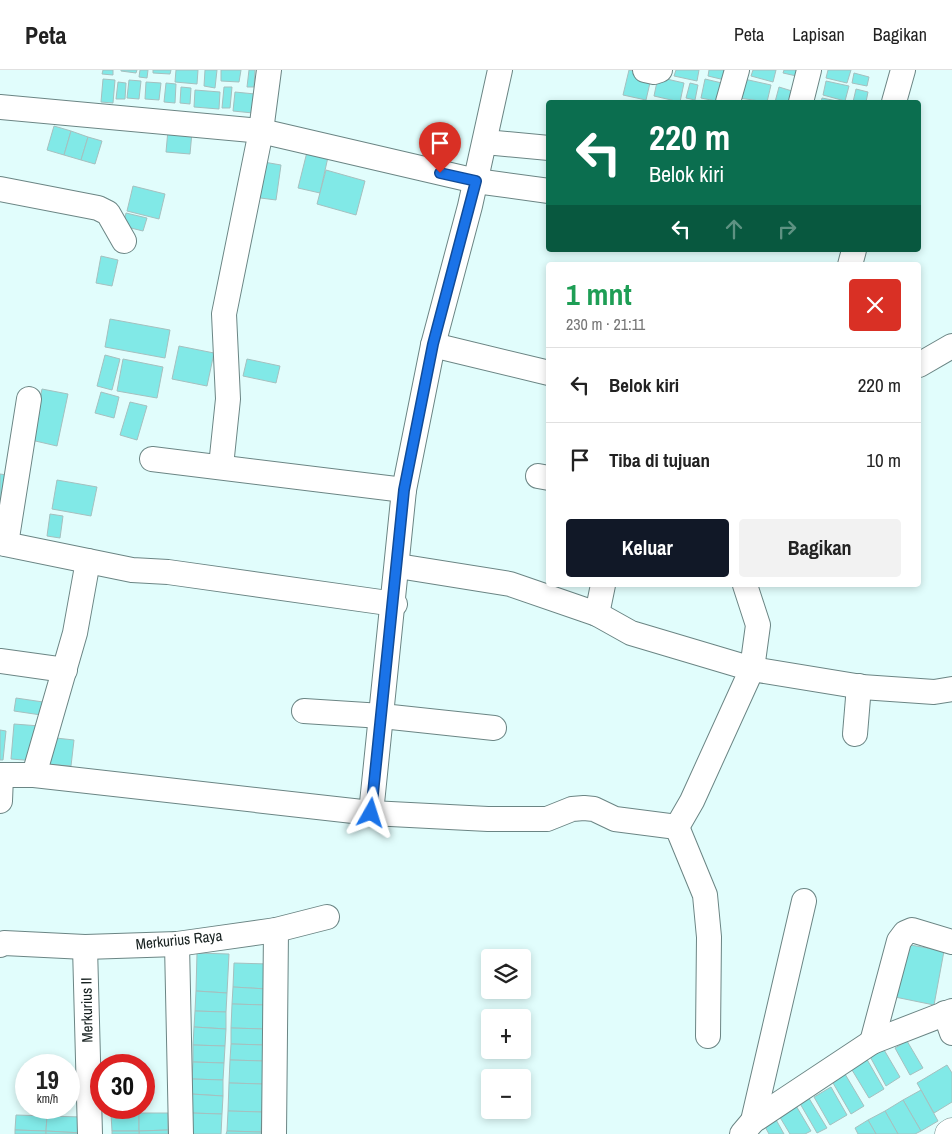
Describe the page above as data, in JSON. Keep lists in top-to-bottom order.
{
  "streets": {
    "street": ["Merkurius Raya", "Merkurius II"]
  },
  "crossings": [
    ["Merkurius Raya", "Merkurius II"]
  ],
  "page": {
    "header": "Peta",
    "nav": ["Peta", "Lapisan", "Bagikan"],
    "turn": ["220 m", "Belok kiri"],
    "heading": ["1 mnt", "230 m · 21:11"],
    "list": [
      {
        "name": "Belok kiri",
        "value": "220 m"
      },
      {
        "name": "Tiba di tujuan",
        "value": "10 m"
      }
    ],
    "buttons": ["Keluar", "Bagikan"],
    "map_buttons": ["+", "−"],
    "speed": "19 km/h",
    "limit": "30"
  }
}
